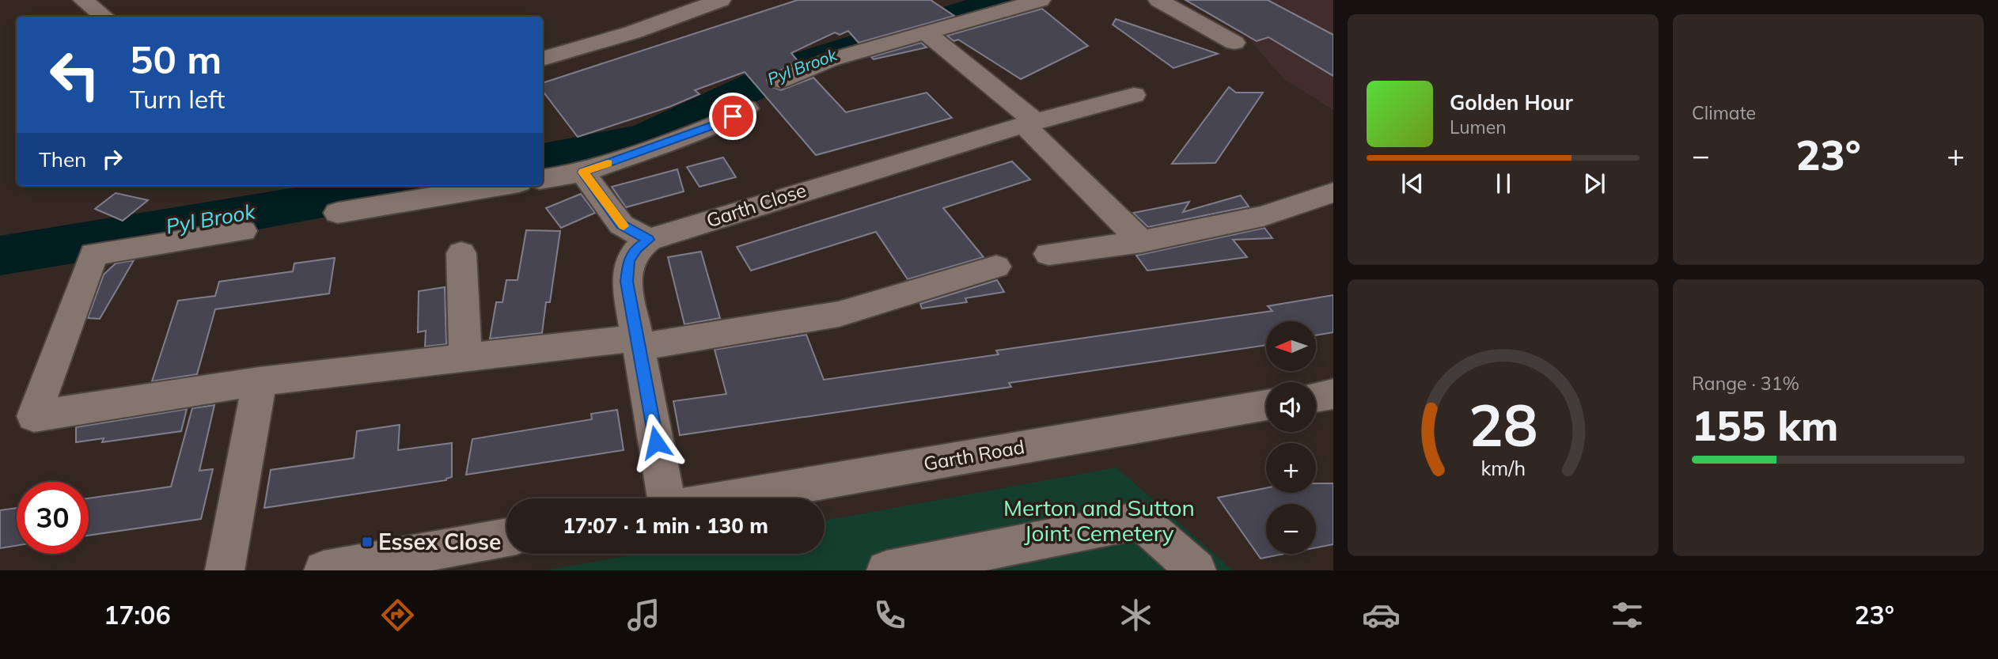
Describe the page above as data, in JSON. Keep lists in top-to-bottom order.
{
  "streets": {
    "street": ["Garth Close", "Garth Road"]
  },
  "water": ["Pyl Brook"],
  "parks": ["Merton and Sutton Joint Cemetery"],
  "places": {
    "transit": ["Essex Close"]
  },
  "north": "left",
  "page": {
    "tile": [
      "Climate",
      ["Range · 31%", "155 km"]
    ],
    "turn": ["50 m", "Turn left"],
    "song": ["Golden Hour", "Lumen"],
    "heat": ["−", "23°", "+"],
    "then": "Then",
    "map_buttons": ["+", "−"],
    "limit": "30",
    "trip": "17:07 · 1 min · 130 m",
    "tabs": ["17:06", "23°"],
    "gauge": ["28", "km/h"]
  }
}
